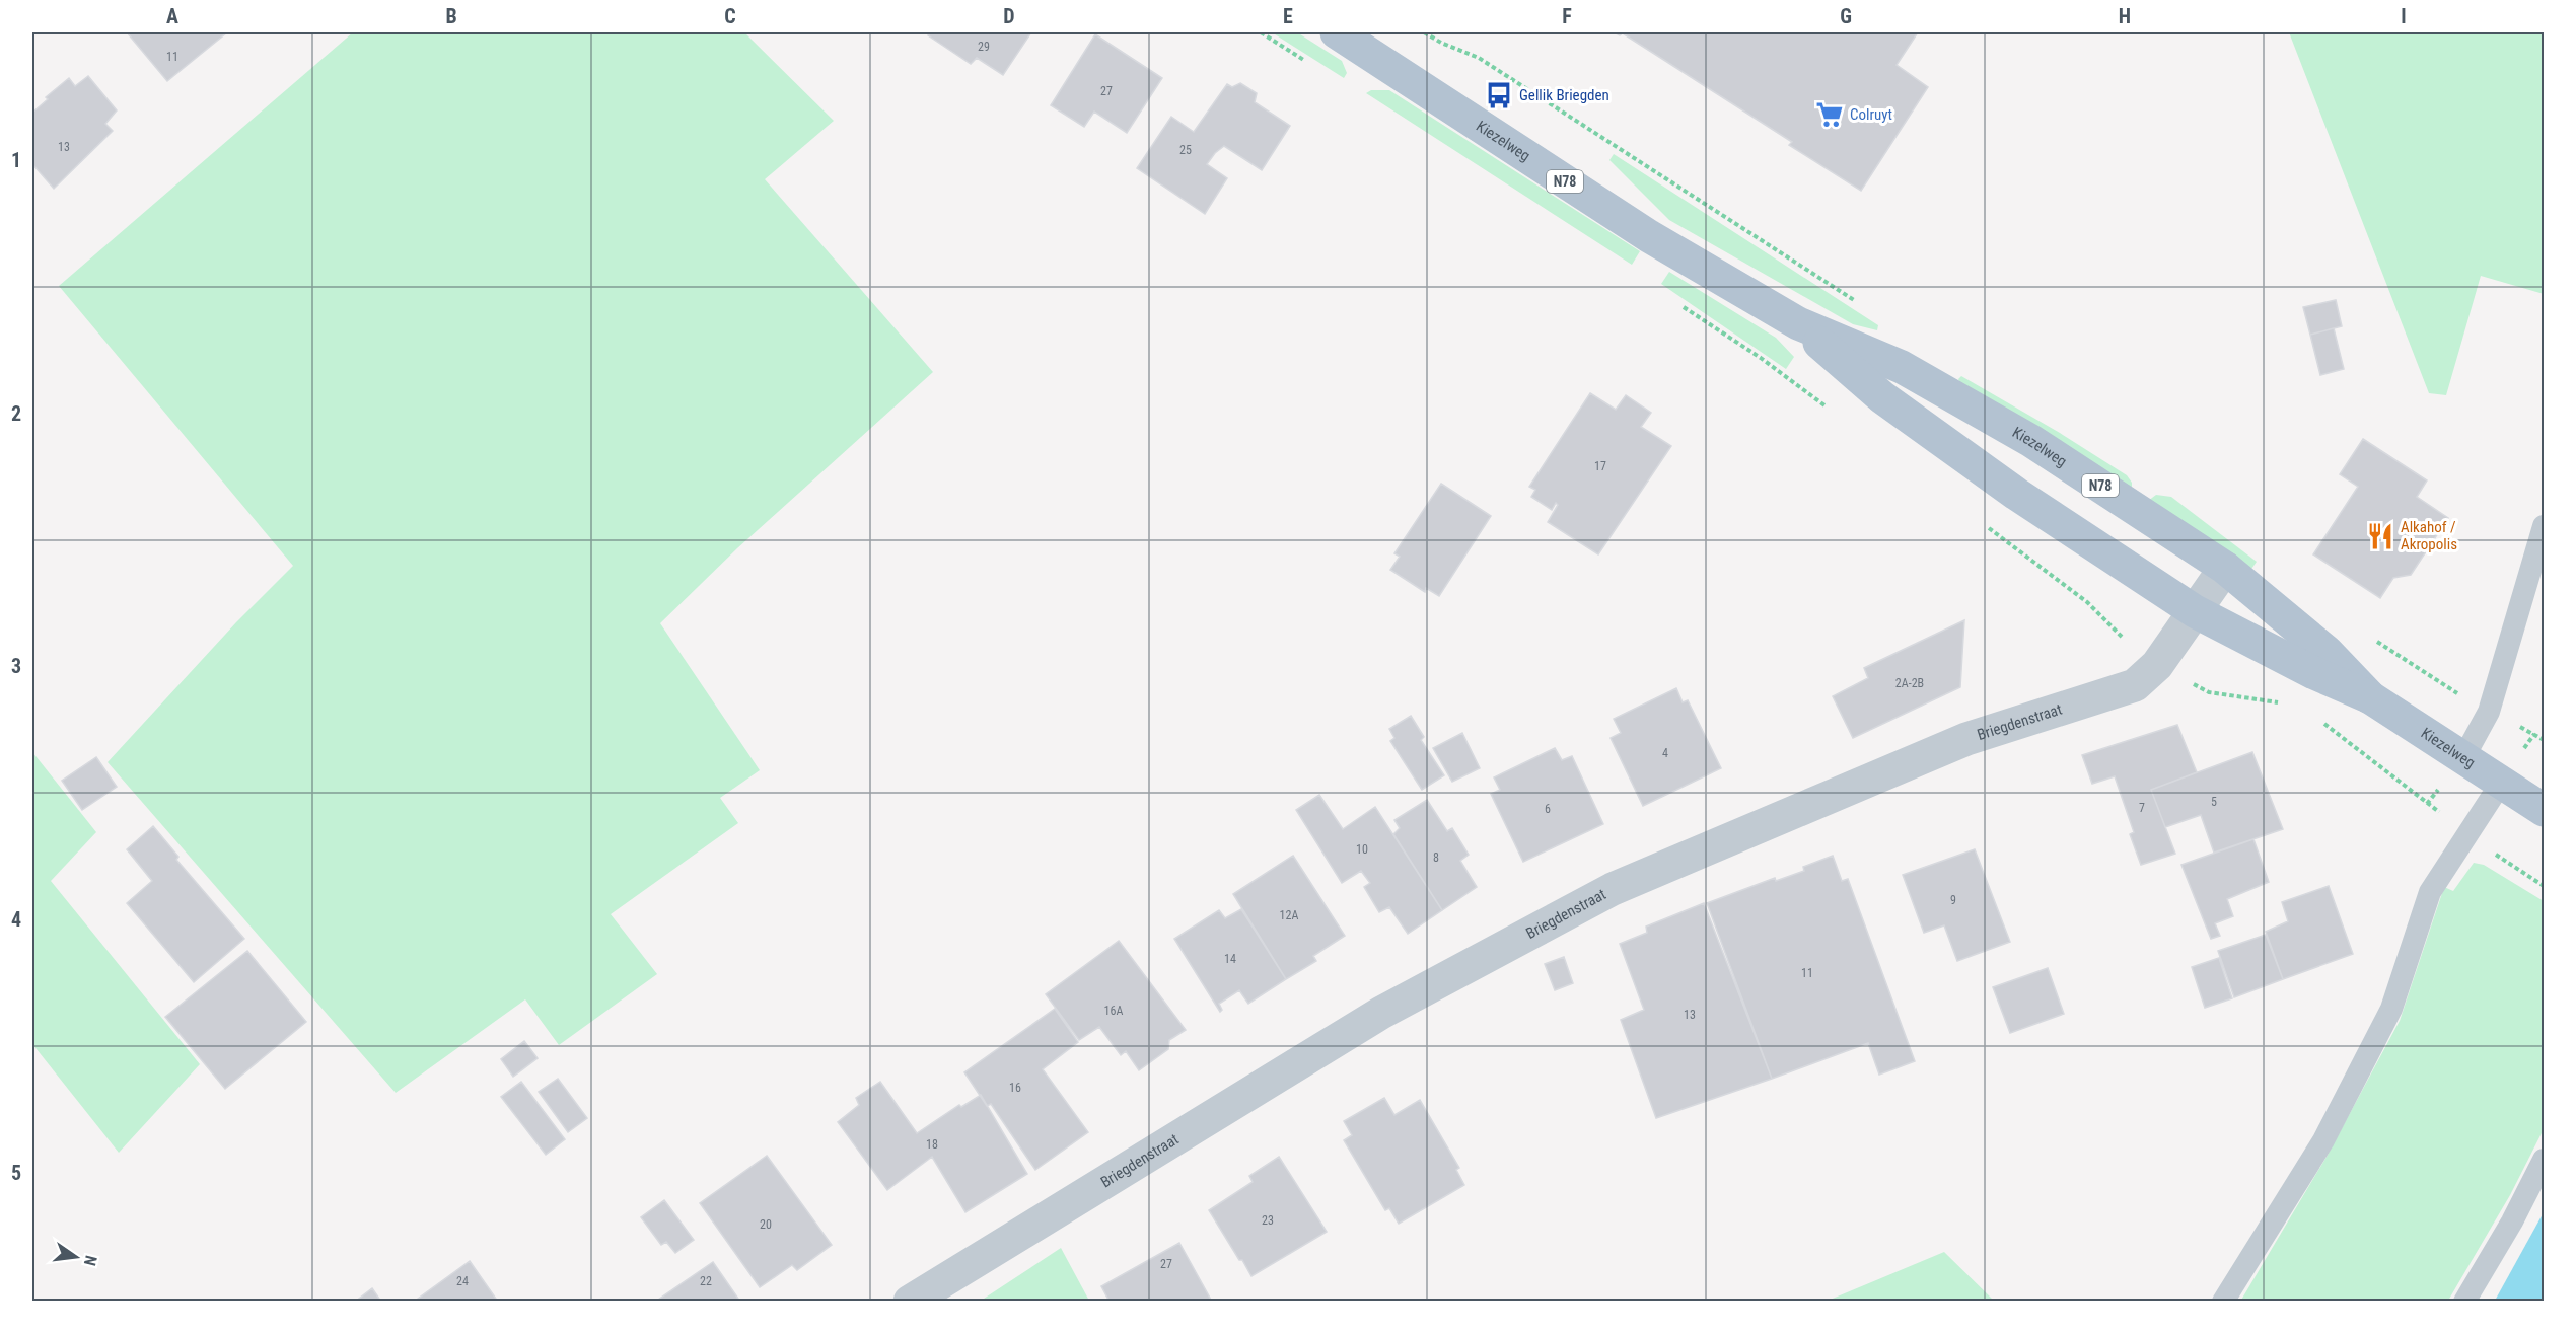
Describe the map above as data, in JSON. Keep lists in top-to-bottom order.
{
  "streets": {
    "main road": ["Kiezelweg", "N78"],
    "street": ["Briegdenstraat"]
  },
  "crossings": [
    ["Kiezelweg", "Briegdenstraat"]
  ],
  "places": {
    "bus stop": ["Gellik Briegden"],
    "supermarket": ["Colruyt"],
    "restaurant": ["Alkahof / Akropolis"]
  },
  "house_numbers": [
    "29",
    "11",
    "27",
    "13",
    "25",
    "17",
    "2A-2B",
    "4",
    "5",
    "7",
    "6",
    "10",
    "8",
    "9",
    "12A",
    "14",
    "11",
    "16A",
    "13",
    "16",
    "18",
    "23",
    "20",
    "27",
    "24",
    "22"
  ],
  "north": "right",
  "grid": {
    "columns": [
      "A",
      "B",
      "C",
      "D",
      "E",
      "F",
      "G",
      "H",
      "I"
    ],
    "rows": [
      "1",
      "2",
      "3",
      "4",
      "5"
    ]
  }
}
